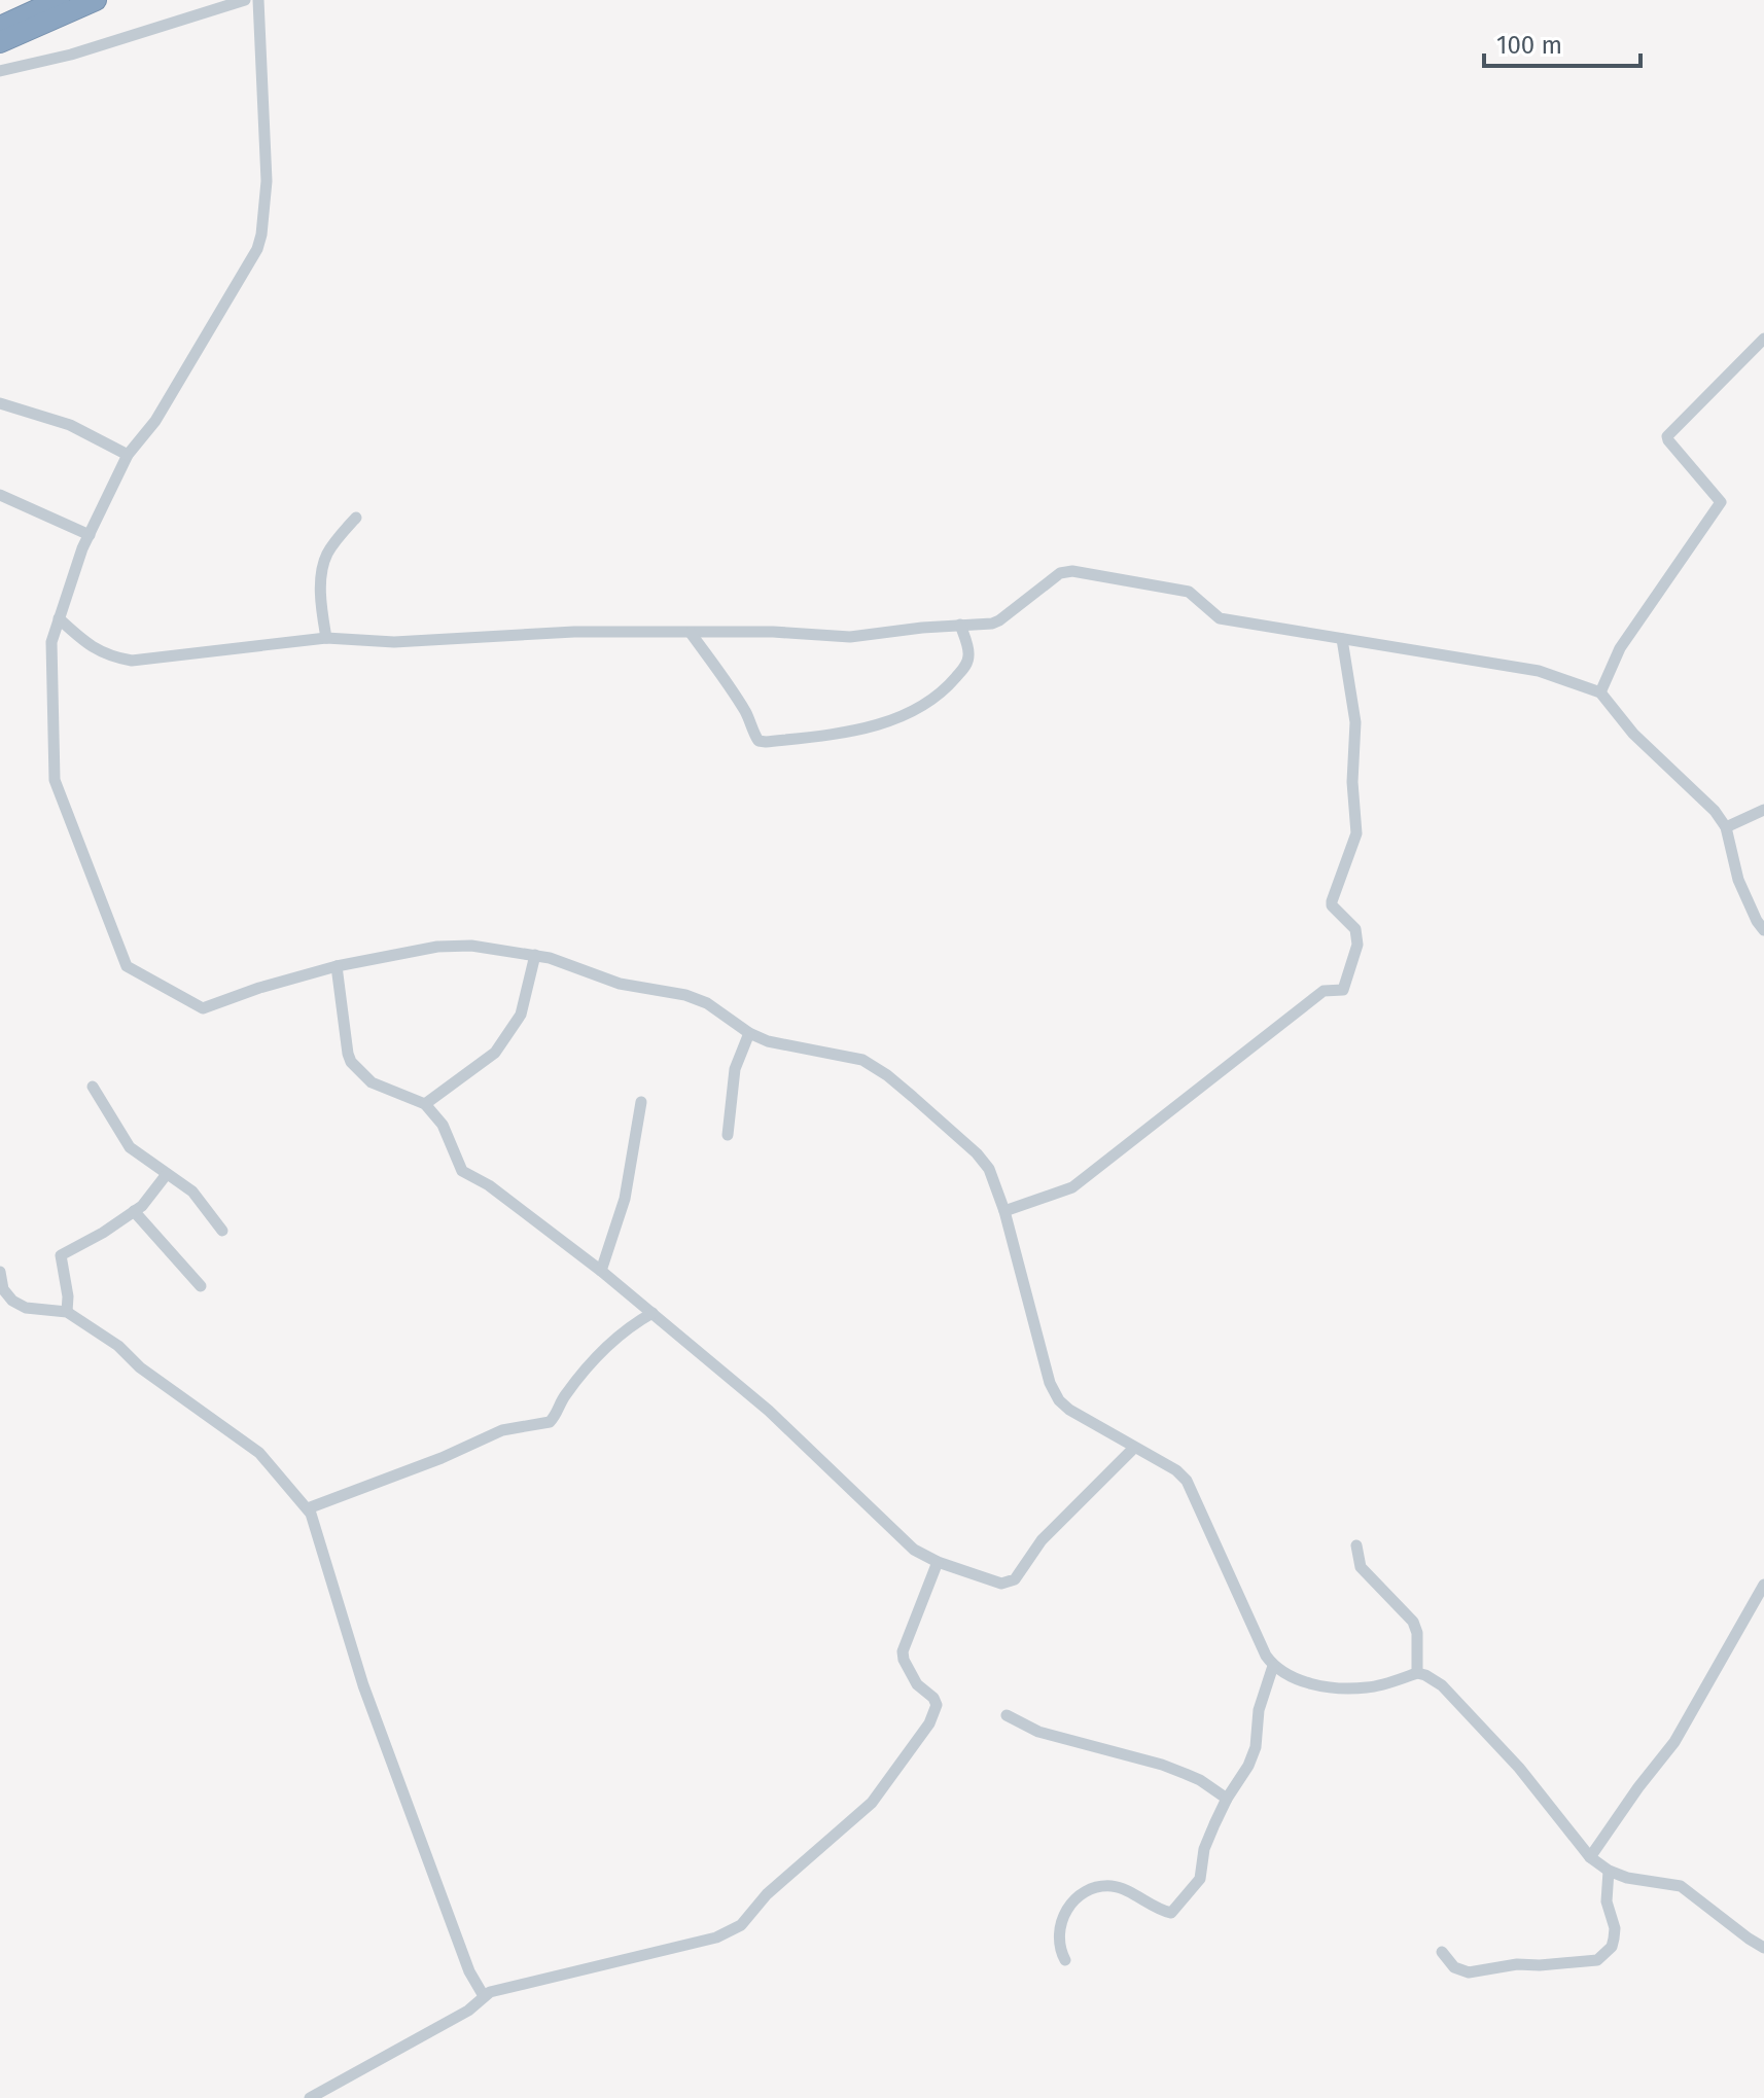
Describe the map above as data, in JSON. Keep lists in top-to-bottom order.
{
  "scale_bar": "100 m"
}
